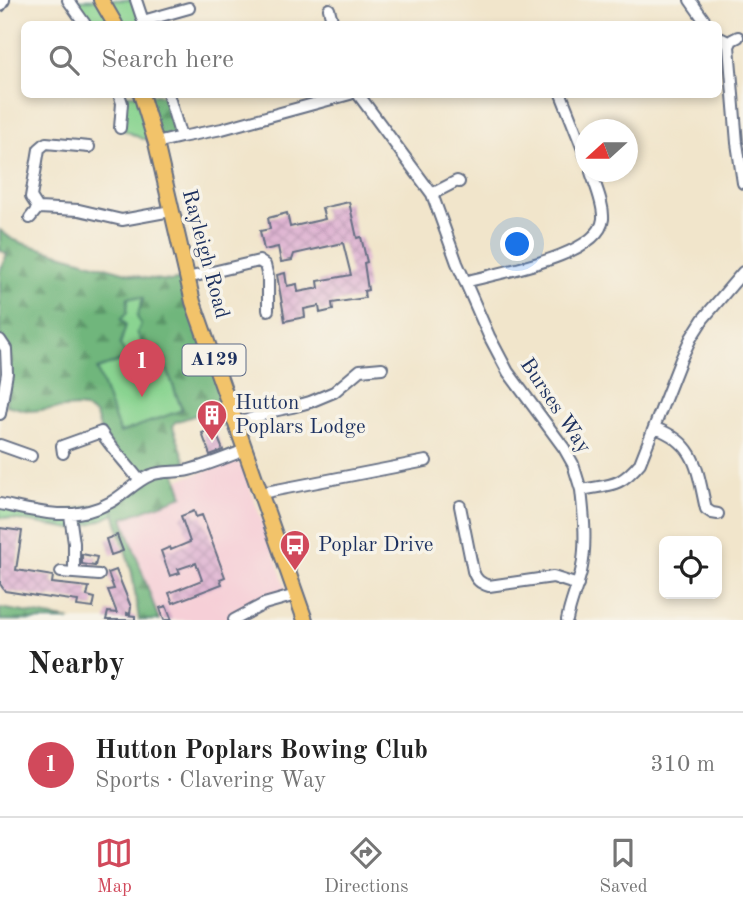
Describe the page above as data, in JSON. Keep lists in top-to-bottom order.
{
  "streets": {
    "main road": ["Rayleigh Road", "A129"],
    "street": ["Burses Way"]
  },
  "places": {
    "building": ["Hutton Poplars Lodge"],
    "bus stop": ["Poplar Drive"]
  },
  "north": "left",
  "page": {
    "search": "Search here",
    "pins": "1",
    "heading": "Nearby",
    "list": [
      {
        "mark": "1",
        "name": "Hutton Poplars Bowing Club",
        "note": "Sports · Clavering Way",
        "value": "310 m"
      }
    ],
    "nav": ["Map", "Directions", "Saved"]
  }
}
